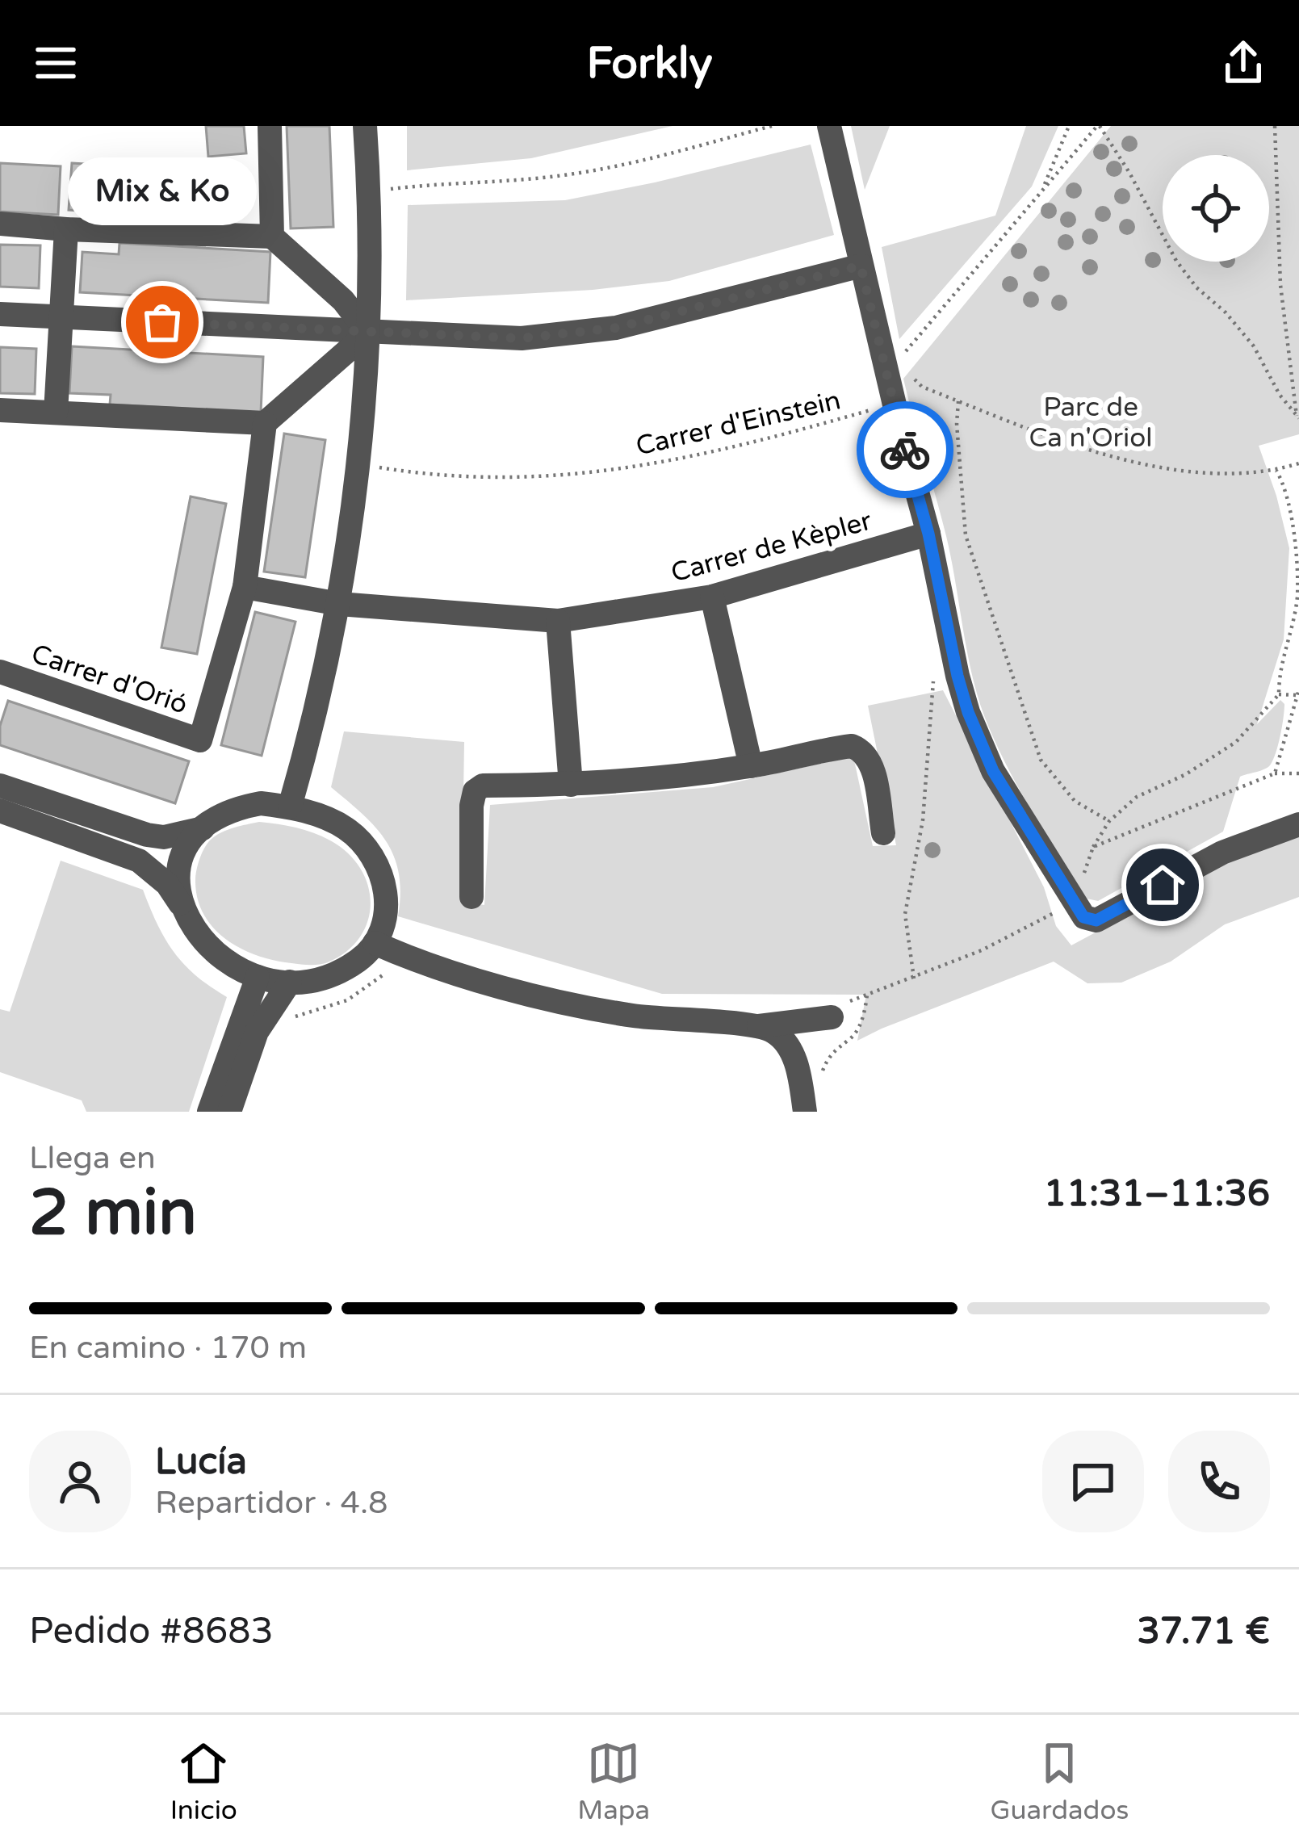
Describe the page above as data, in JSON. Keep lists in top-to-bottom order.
{
  "streets": {
    "street": ["Carrer de Kèpler", "Carrer d'Orió"],
    "path": ["Carrer d'Einstein"]
  },
  "crossings": [
    ["Carrer de Kèpler", "Carrer d'Orió"]
  ],
  "parks": ["Parc de Ca n'Oriol"],
  "places": ["Mix & Ko"],
  "page": {
    "header": "Forkly",
    "bubble": "Mix & Ko",
    "heading": ["2 min", "Llega en", "11:31–11:36"],
    "panel": [
      "Lucía",
      "Repartidor · 4.8",
      "Pedido #8683",
      "37.71 €"
    ],
    "bar": "En camino · 170 m",
    "tabs": ["Inicio", "Mapa", "Guardados"]
  }
}
